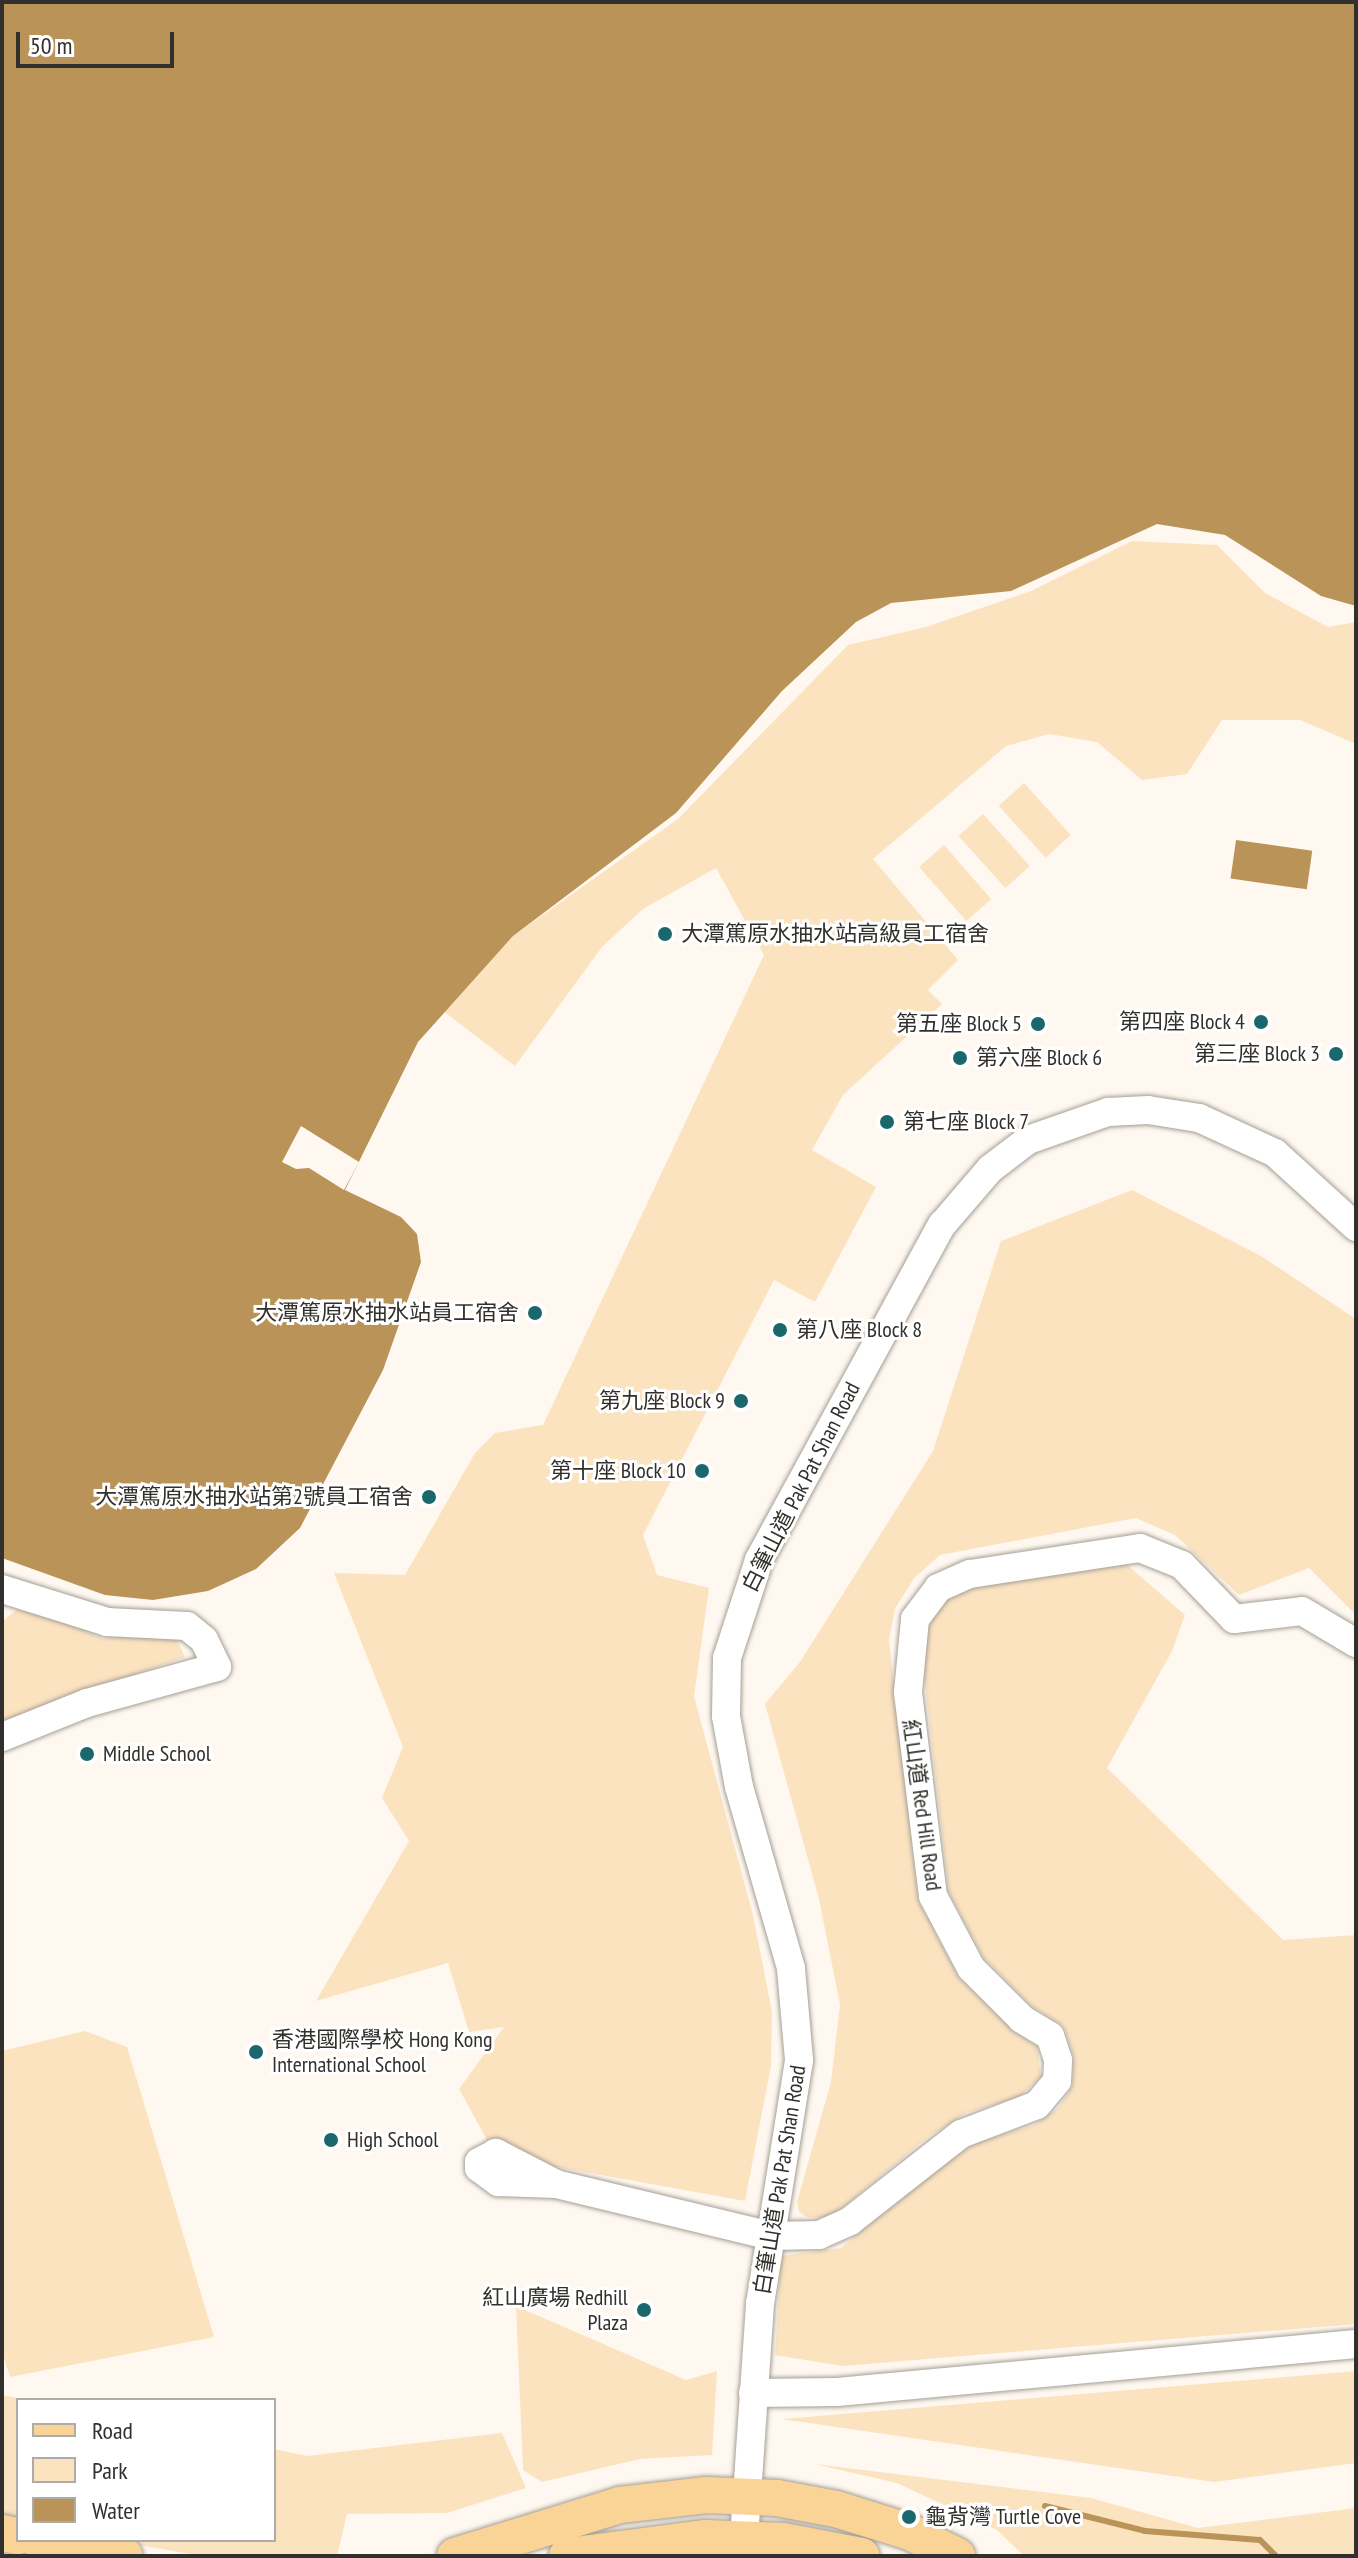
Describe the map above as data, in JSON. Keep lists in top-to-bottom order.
{
  "streets": {
    "street": ["白筆山道 Pak Pat Shan Road", "紅山道 Red Hill Road"]
  },
  "crossings": [
    ["白筆山道 Pak Pat Shan Road", "紅山道 Red Hill Road"]
  ],
  "places": [
    "大潭篤原水抽水站高級員工宿舍",
    "第四座 Block 4",
    "第五座 Block 5",
    "第三座 Block 3",
    "第六座 Block 6",
    "第七座 Block 7",
    "大潭篤原水抽水站員工宿舍",
    "第八座 Block 8",
    "第九座 Block 9",
    "第十座 Block 10",
    "大潭篤原水抽水站第2號員工宿舍",
    "Middle School",
    "香港國際學校 Hong Kong International School",
    "High School",
    "紅山廣場 Redhill Plaza",
    "龜背灣 Turtle Cove"
  ],
  "legend": ["Road", "Park", "Water"],
  "scale_bar": "50 m"
}
